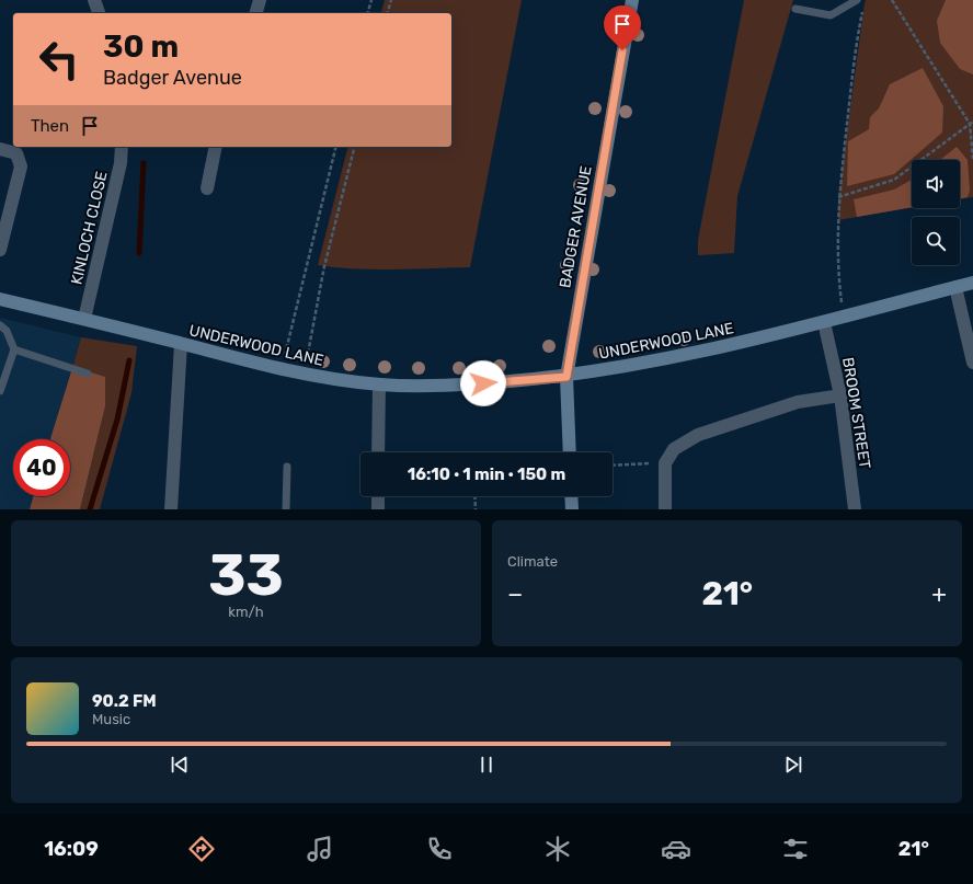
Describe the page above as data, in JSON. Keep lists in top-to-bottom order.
{
  "streets": {
    "street": [
      "BADGER AVENUE",
      "KINLOCH CLOSE",
      "UNDERWOOD LANE",
      "BROOM STREET"
    ]
  },
  "crossings": [
    ["BADGER AVENUE", "UNDERWOOD LANE"],
    ["KINLOCH CLOSE", "UNDERWOOD LANE"],
    ["UNDERWOOD LANE", "BROOM STREET"]
  ],
  "page": {
    "turn": ["30 m", "Badger Avenue"],
    "then": "Then",
    "limit": "40",
    "trip": "16:10 · 1 min · 150 m",
    "tile": [
      ["33", "km/h"],
      "Climate"
    ],
    "heat": ["−", "21°", "+"],
    "song": ["90.2 FM", "Music"],
    "tabs": ["16:09", "21°"]
  }
}
